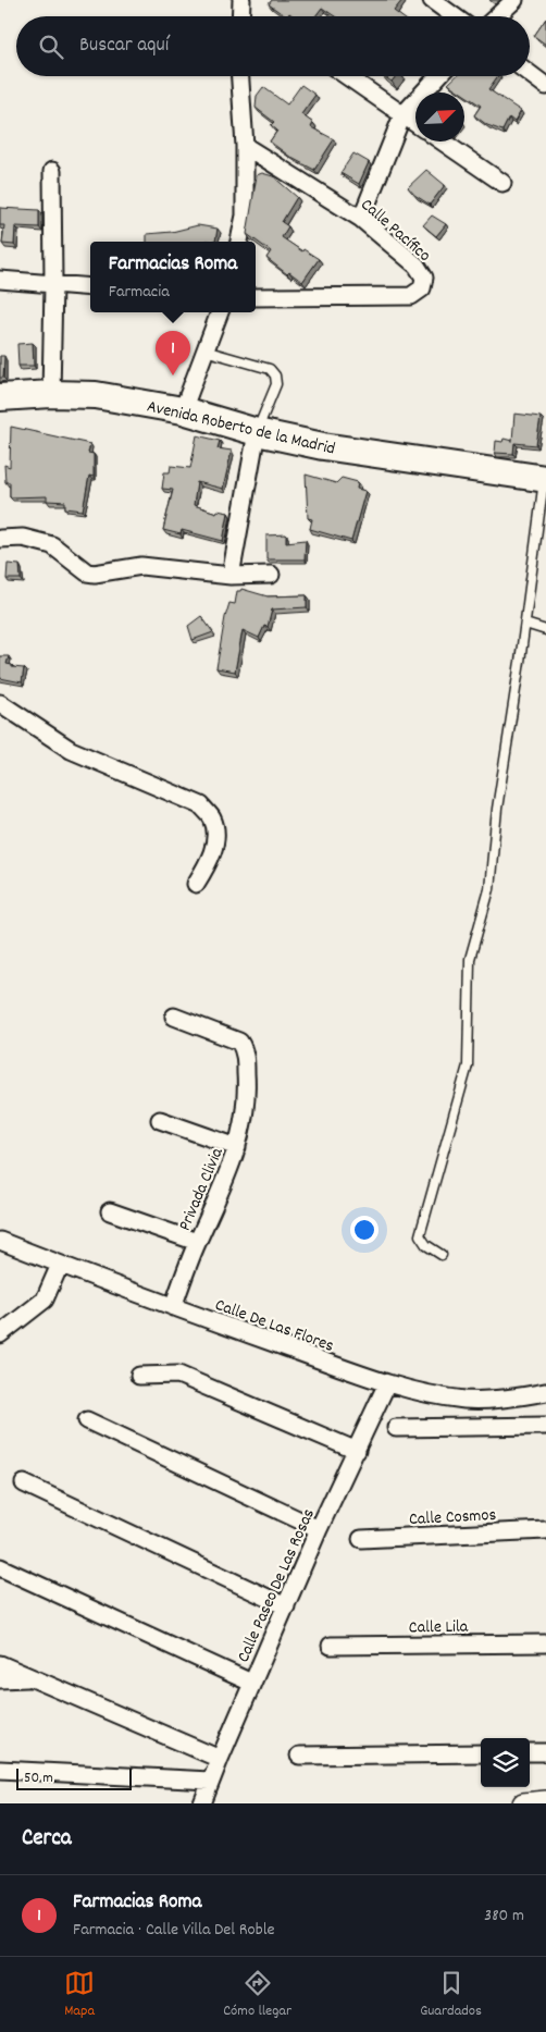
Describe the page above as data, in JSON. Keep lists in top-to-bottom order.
{
  "streets": {
    "main road": ["Avenida Roberto de la Madrid"],
    "street": [
      "Calle Pacífico",
      "Privada Clivia",
      "Calle De Las Flores",
      "Calle Cosmos",
      "Calle Paseo De Las Rosas",
      "Calle Lila"
    ]
  },
  "crossings": [
    ["Privada Clivia", "Calle De Las Flores"],
    ["Calle De Las Flores", "Calle Paseo De Las Rosas"]
  ],
  "scale_bar": "50 m",
  "north": "top right",
  "page": {
    "search": "Buscar aquí",
    "popup": ["Farmacias Roma", "Farmacia"],
    "pins": "1",
    "scale": "50 m",
    "heading": "Cerca",
    "list": [
      {
        "mark": "1",
        "name": "Farmacias Roma",
        "note": "Farmacia · Calle Villa Del Roble",
        "value": "380 m"
      }
    ],
    "nav": ["Mapa", "Cómo llegar", "Guardados"]
  }
}
